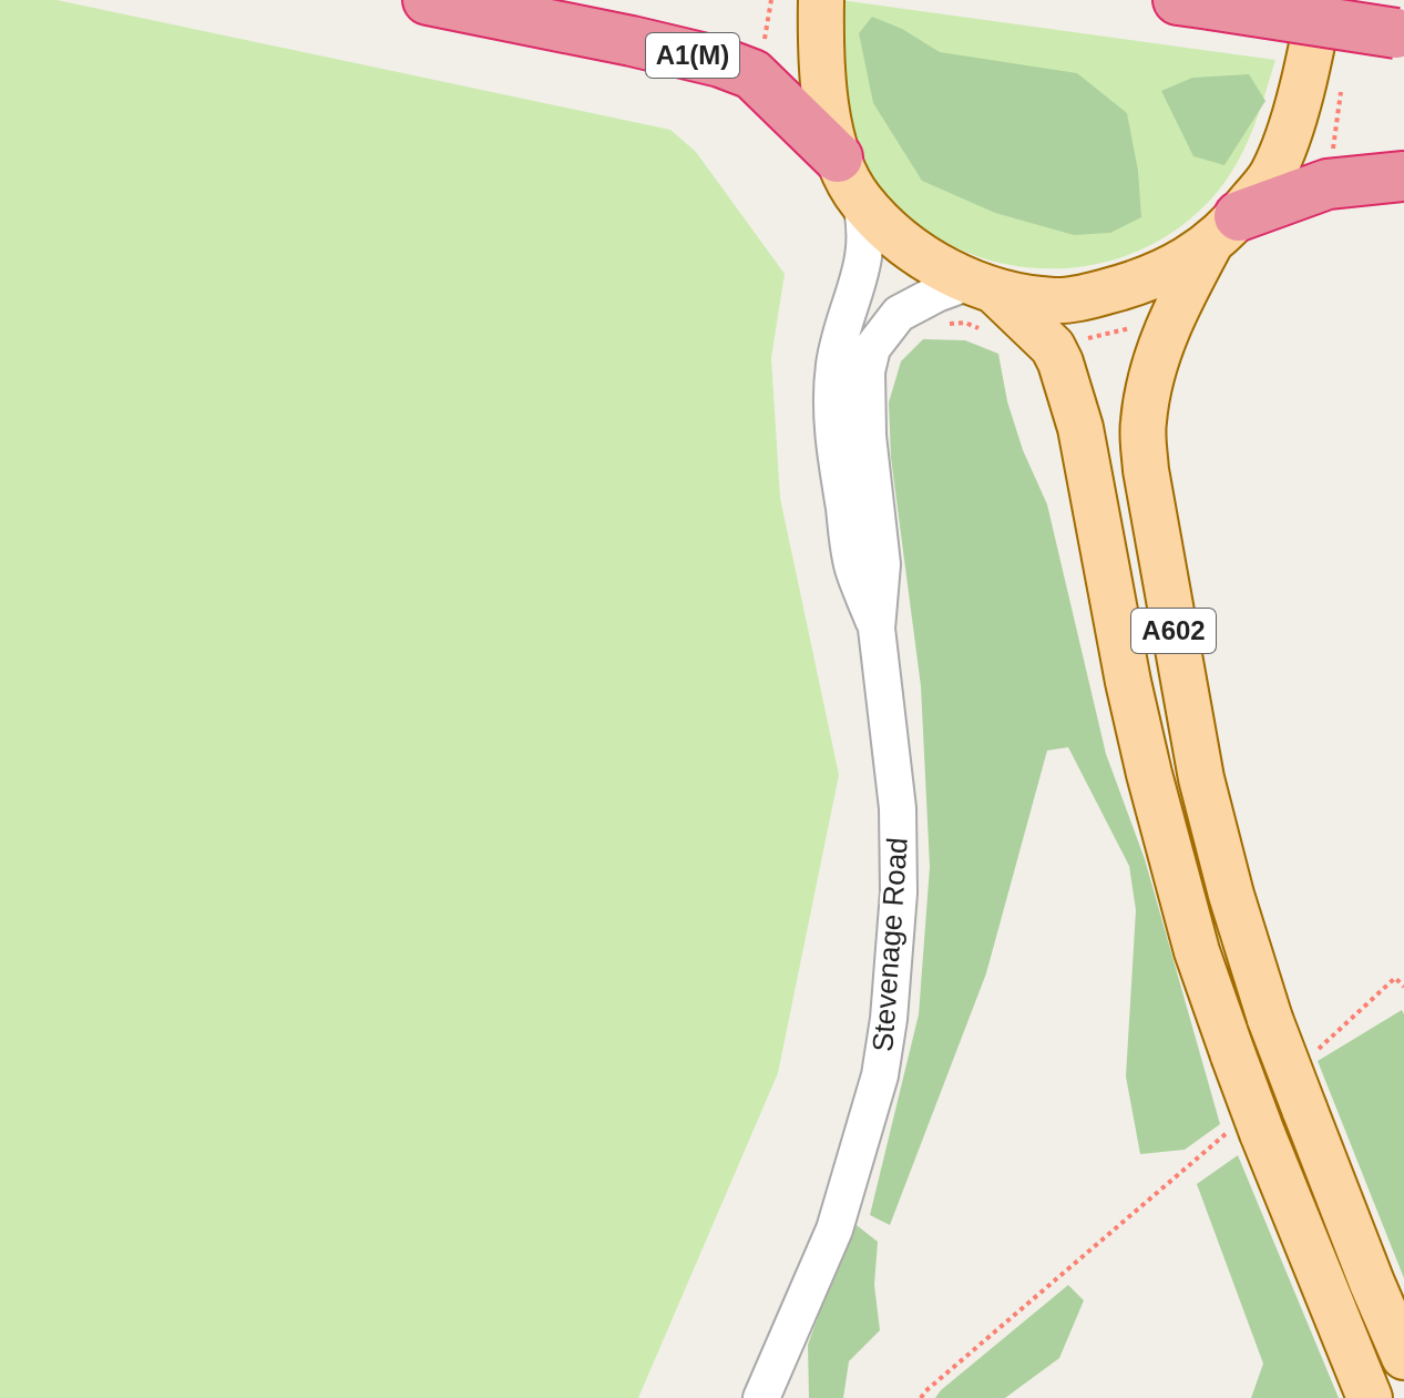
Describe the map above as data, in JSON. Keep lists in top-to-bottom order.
{
  "streets": {
    "highway": ["A1(M)"],
    "main road": ["A602"],
    "street": ["Stevenage Road"]
  },
  "crossings": [
    ["A602", "Stevenage Road"]
  ]
}
